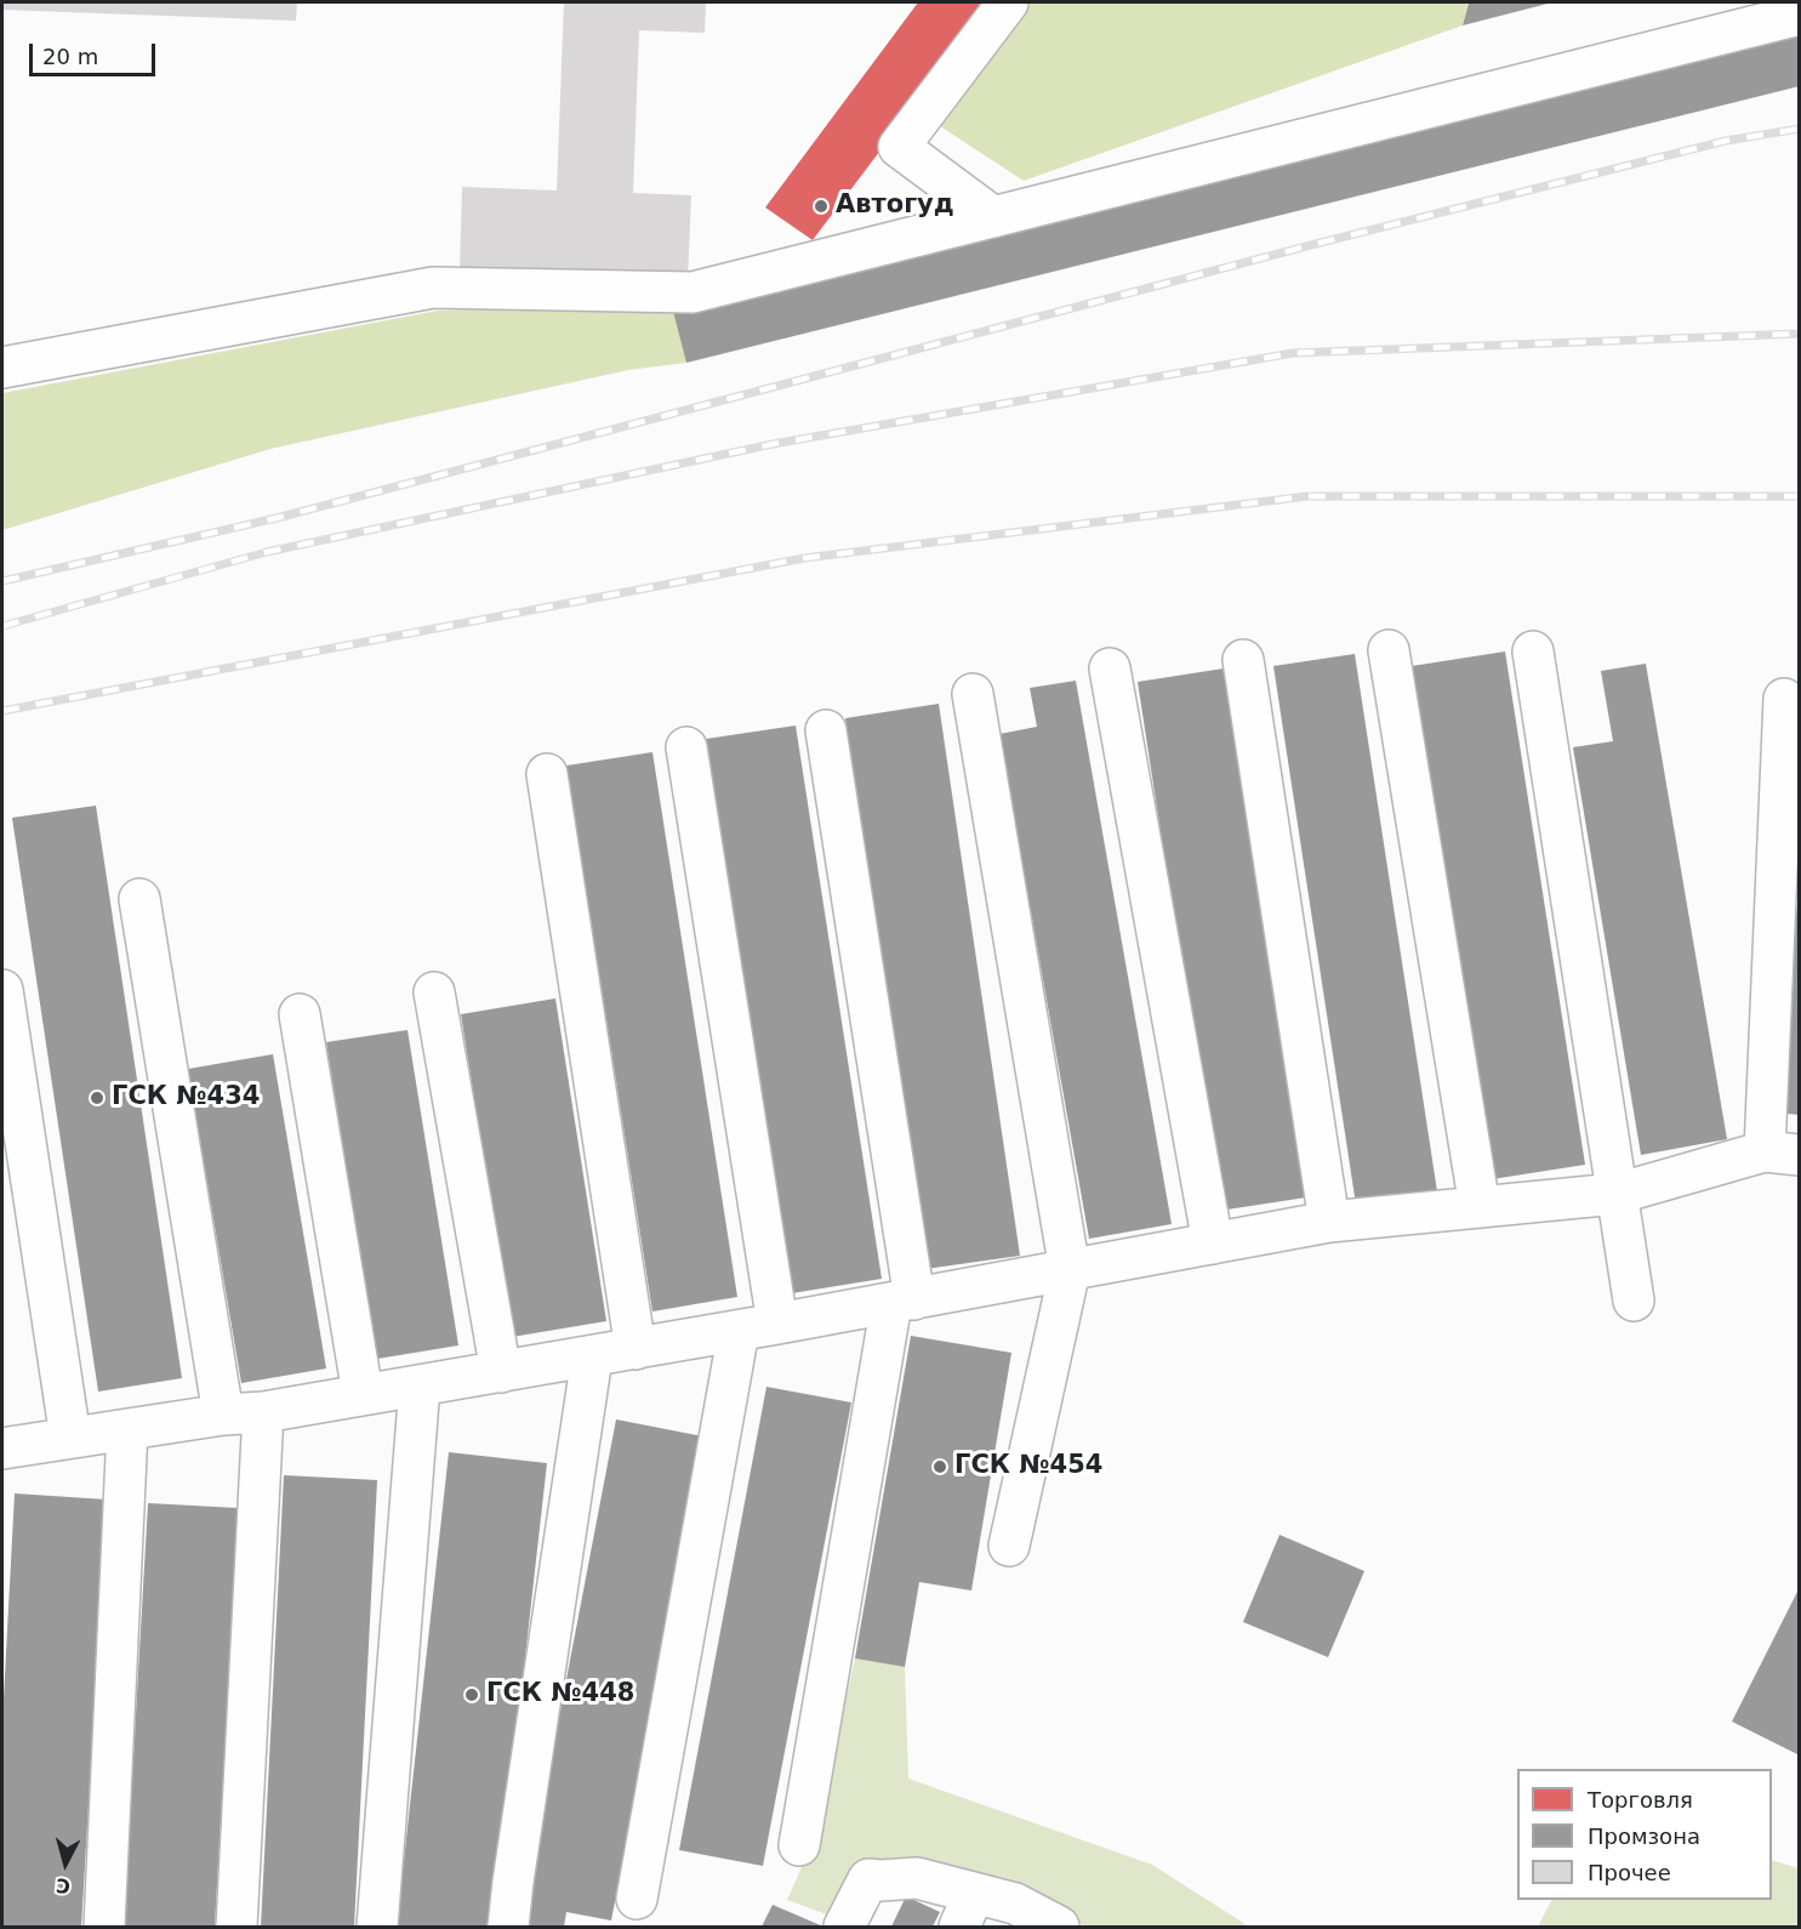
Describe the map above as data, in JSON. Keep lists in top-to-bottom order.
{
  "places": [
    "Автогуд",
    "ГСК №434",
    "ГСК №454",
    "ГСК №448"
  ],
  "legend": ["Торговля", "Промзона", "Прочее"],
  "scale_bar": "20 m",
  "north": "bottom"
}
